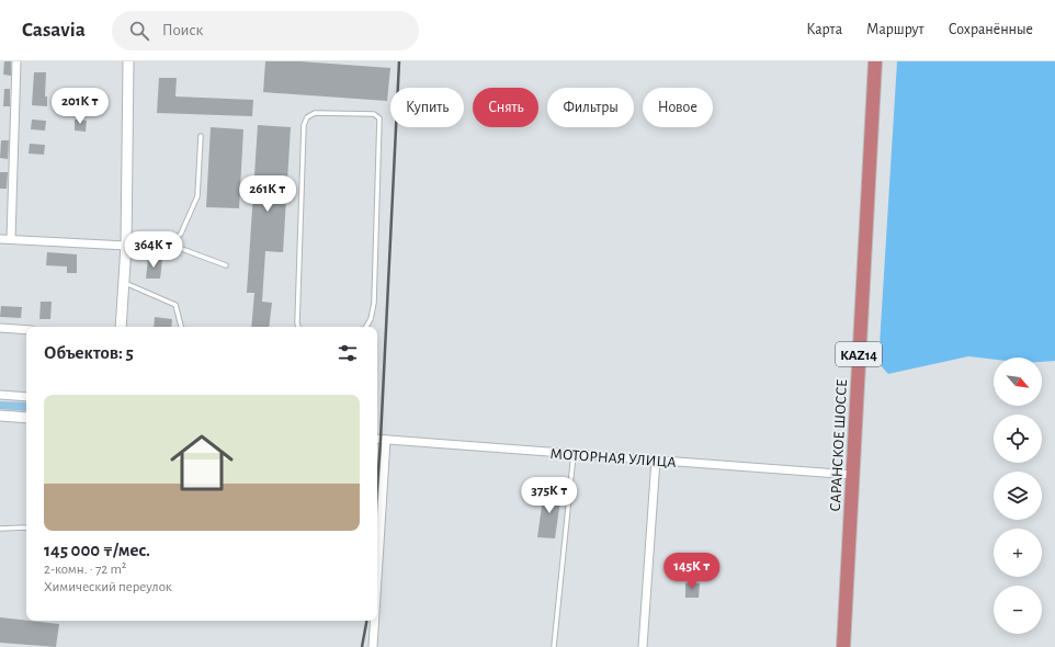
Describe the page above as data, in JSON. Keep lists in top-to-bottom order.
{
  "streets": {
    "highway": ["KAZ14", "САРАНСКОЕ ШОССЕ"],
    "street": ["МОТОРНАЯ УЛИЦА"]
  },
  "crossings": [
    ["САРАНСКОЕ ШОССЕ", "МОТОРНАЯ УЛИЦА"]
  ],
  "north": "bottom right",
  "page": {
    "header": "Casavia",
    "search": "Поиск",
    "nav": ["Карта", "Маршрут", "Сохранённые"],
    "price": [
      "201K ₸",
      "261K ₸",
      "364K ₸",
      "375K ₸",
      "145K ₸"
    ],
    "chip": [
      "Купить",
      "Снять",
      "Фильтры",
      "Новое"
    ],
    "heading": "Объектов: 5",
    "map_buttons": ["+", "−"],
    "list": [
      {
        "name": "145 000 ₸/мес.",
        "note": "2-комн. · 72 m² · Химический переулок"
      }
    ]
  }
}
